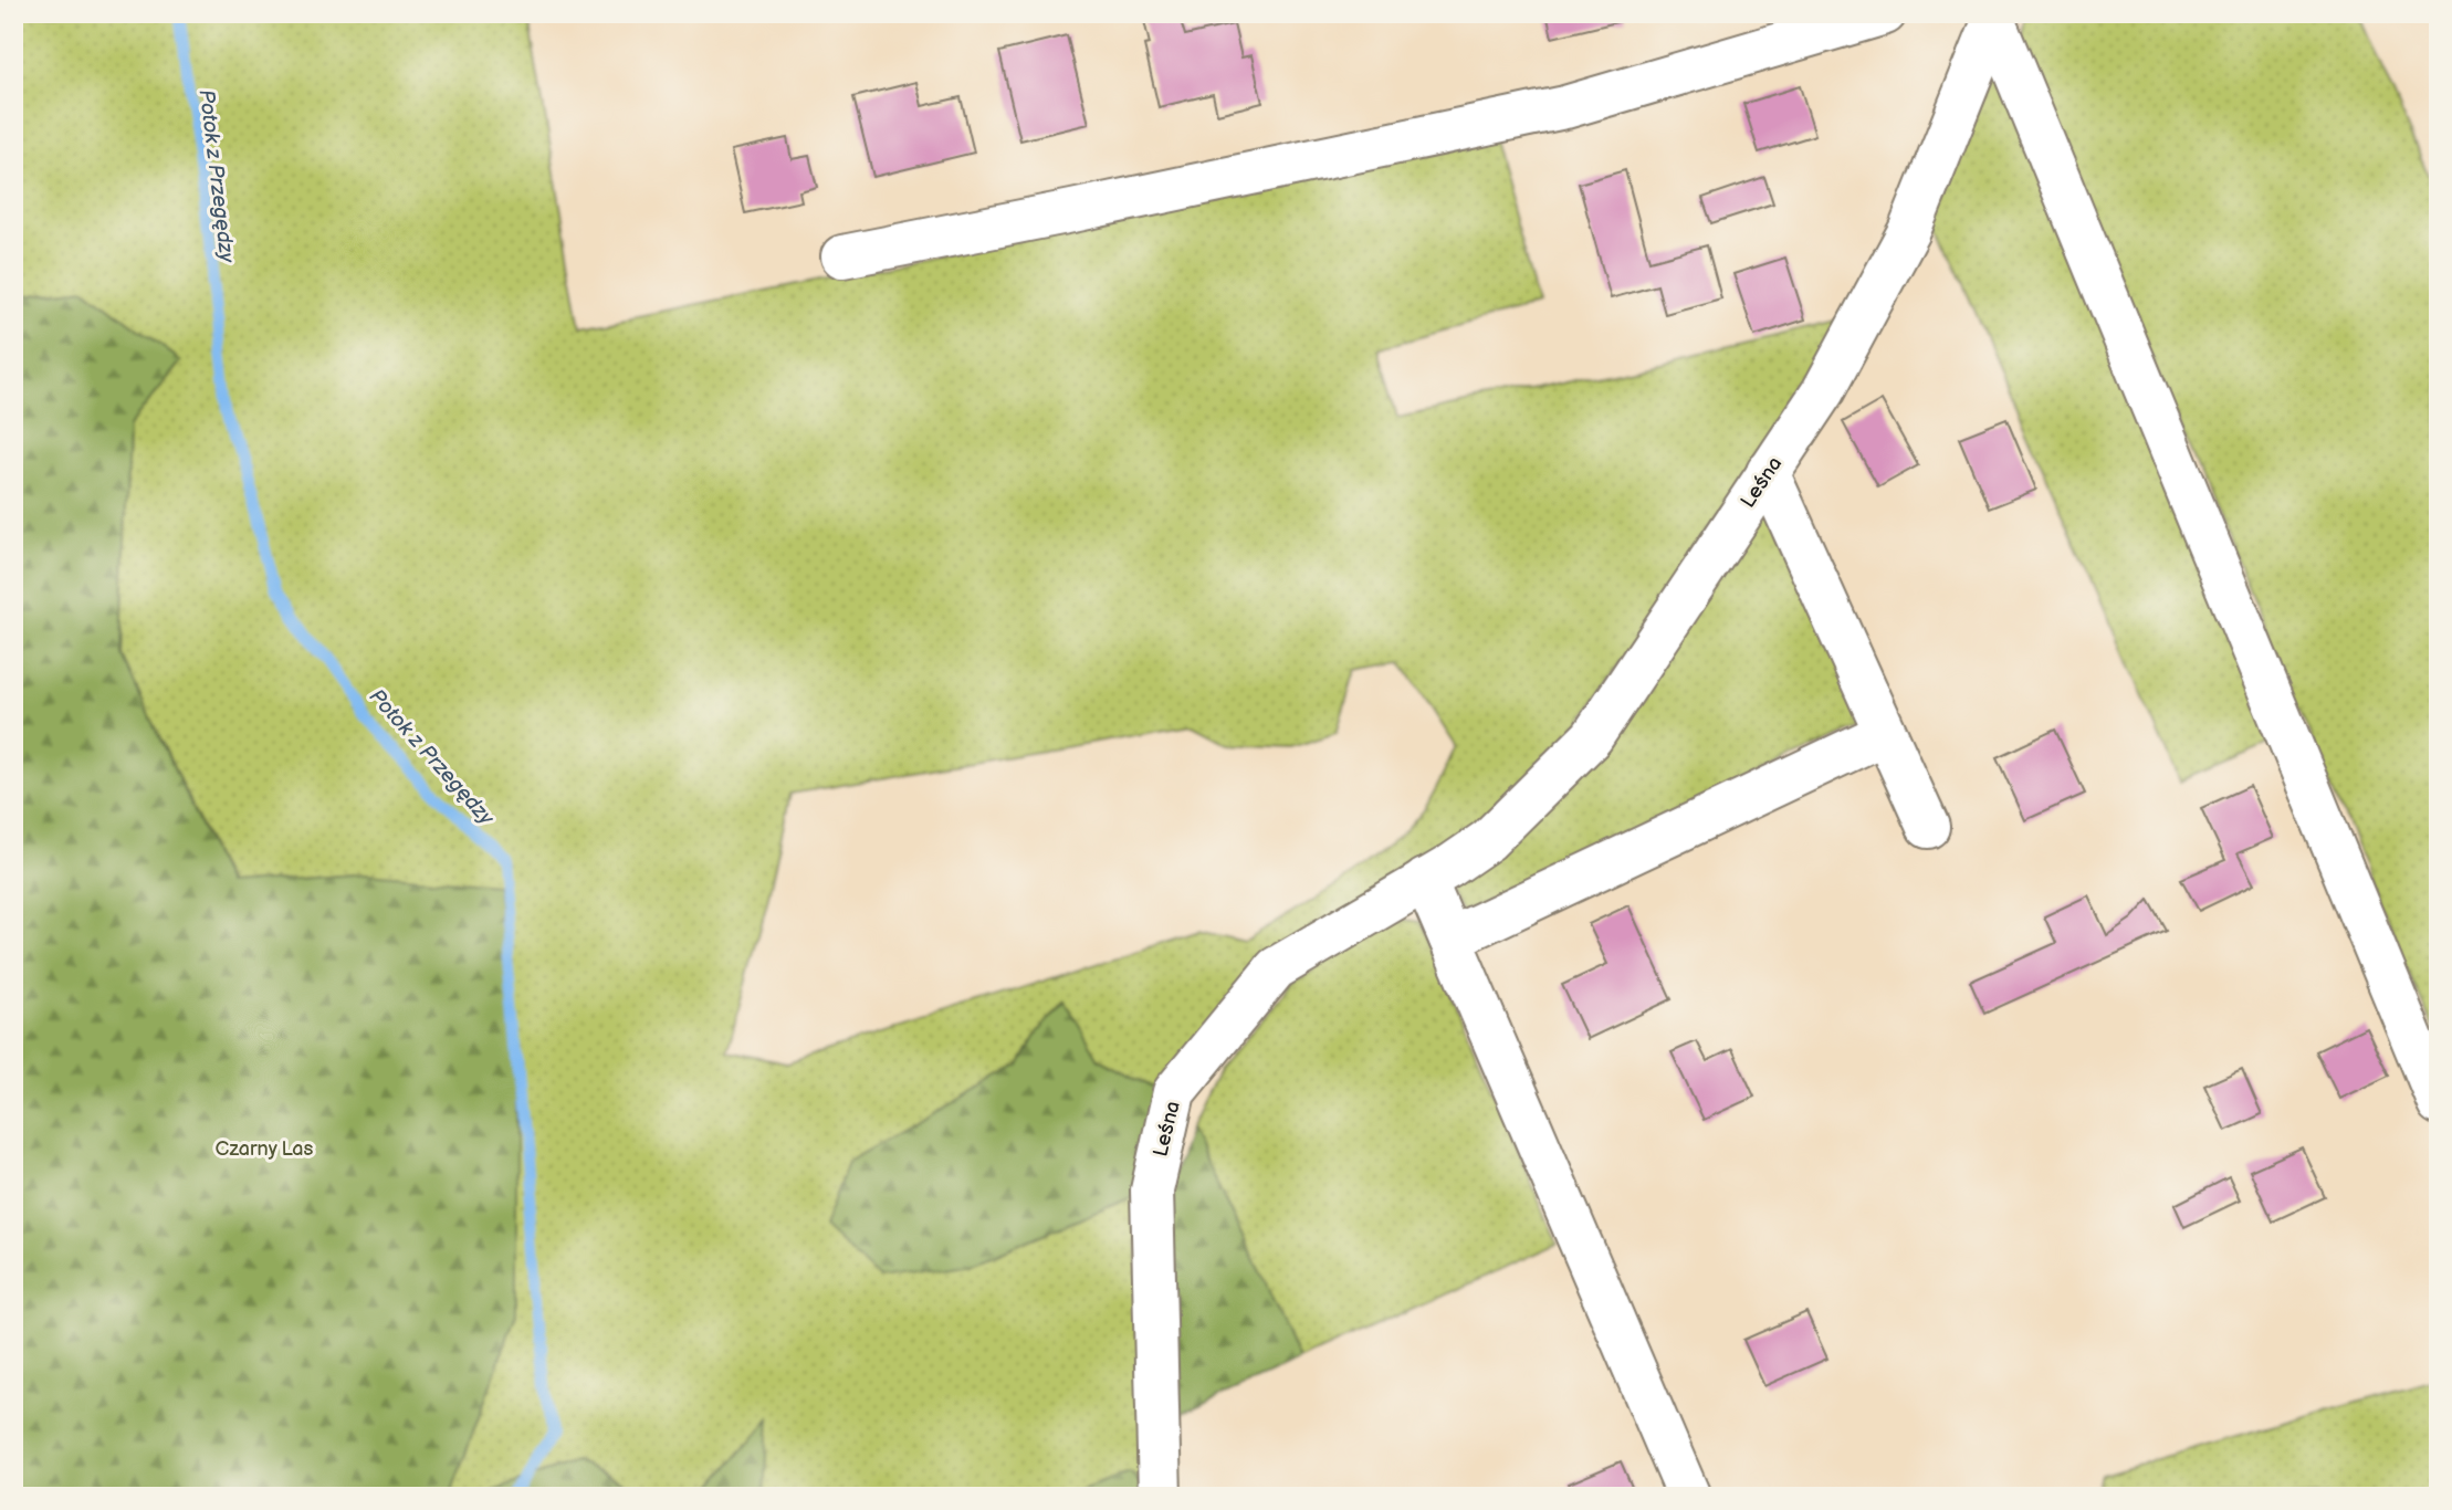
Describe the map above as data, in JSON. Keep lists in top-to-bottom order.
{
  "streets": {
    "street": ["Leśna"]
  },
  "water": ["Potok z Przegędzy"],
  "parks": ["Czarny Las"]
}
